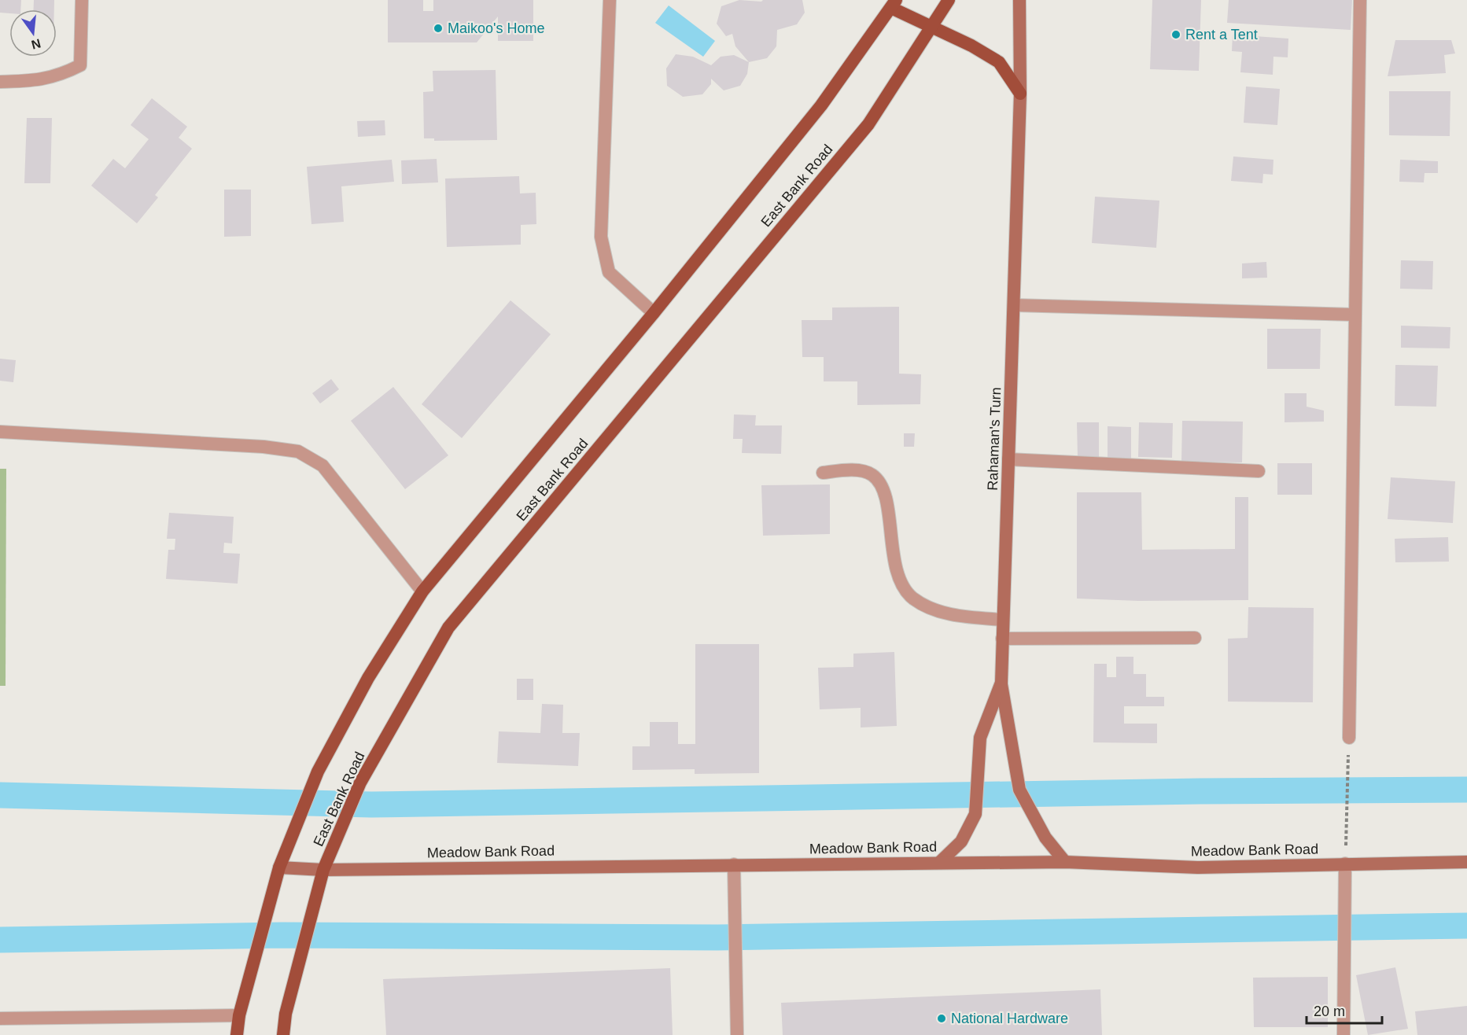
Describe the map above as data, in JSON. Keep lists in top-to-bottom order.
{
  "streets": {
    "main road": ["East Bank Road", "Rahaman's Turn", "Meadow Bank Road"]
  },
  "crossings": [
    ["East Bank Road", "Meadow Bank Road"],
    ["Rahaman's Turn", "Meadow Bank Road"]
  ],
  "places": ["Maikoo's Home", "Rent a Tent", "National Hardware"],
  "scale_bar": "20 m",
  "north": "bottom"
}
